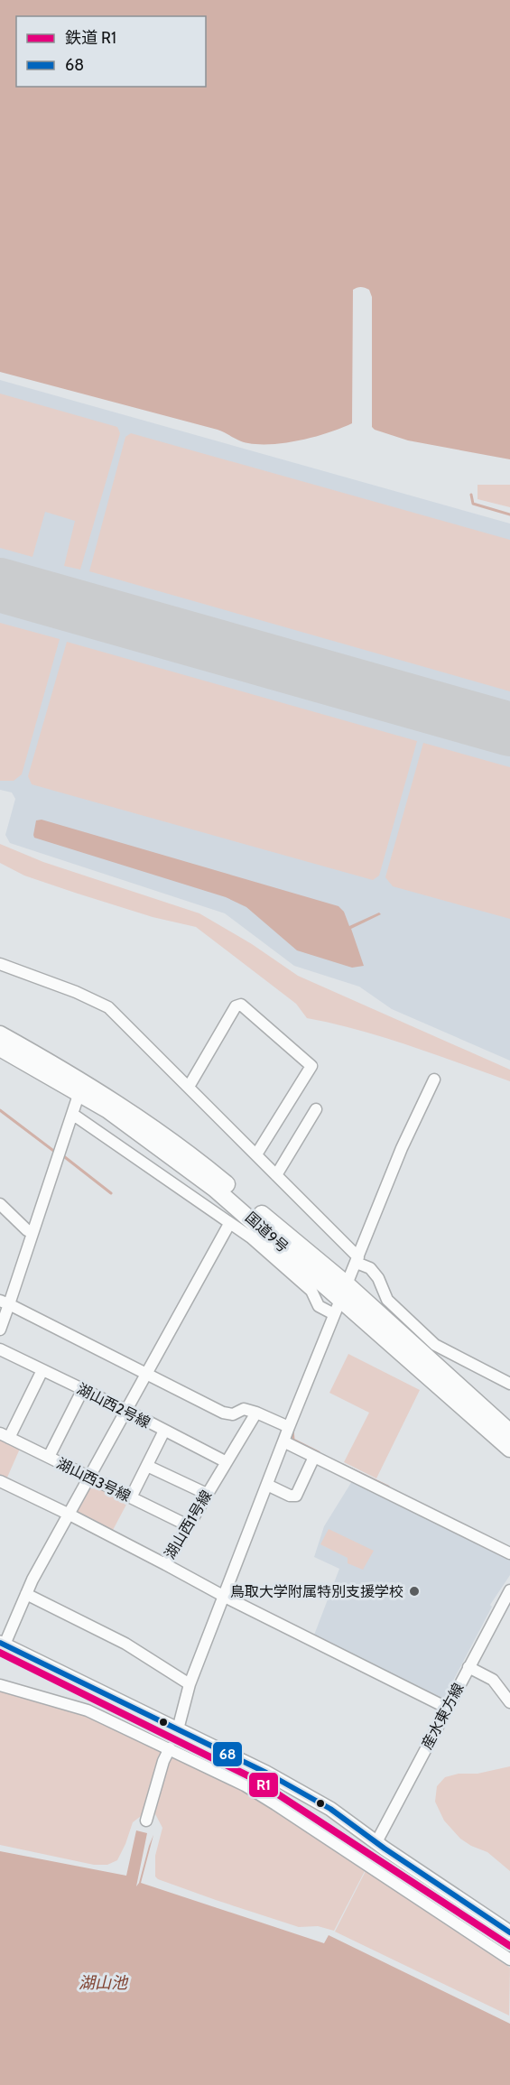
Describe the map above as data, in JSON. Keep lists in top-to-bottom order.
{
  "streets": {
    "highway": ["国道9号"],
    "street": [
      "湖山西2号線",
      "湖山西3号線",
      "湖山西1号線",
      "産水東方線"
    ]
  },
  "crossings": [
    ["湖山西2号線", "湖山西1号線"],
    ["湖山西3号線", "湖山西1号線"]
  ],
  "water": ["湖山池"],
  "places": ["鳥取大学附属特別支援学校"],
  "lines": ["transit line 68", "rail line R1"],
  "legend": ["鉄道 R1", "68"]
}
